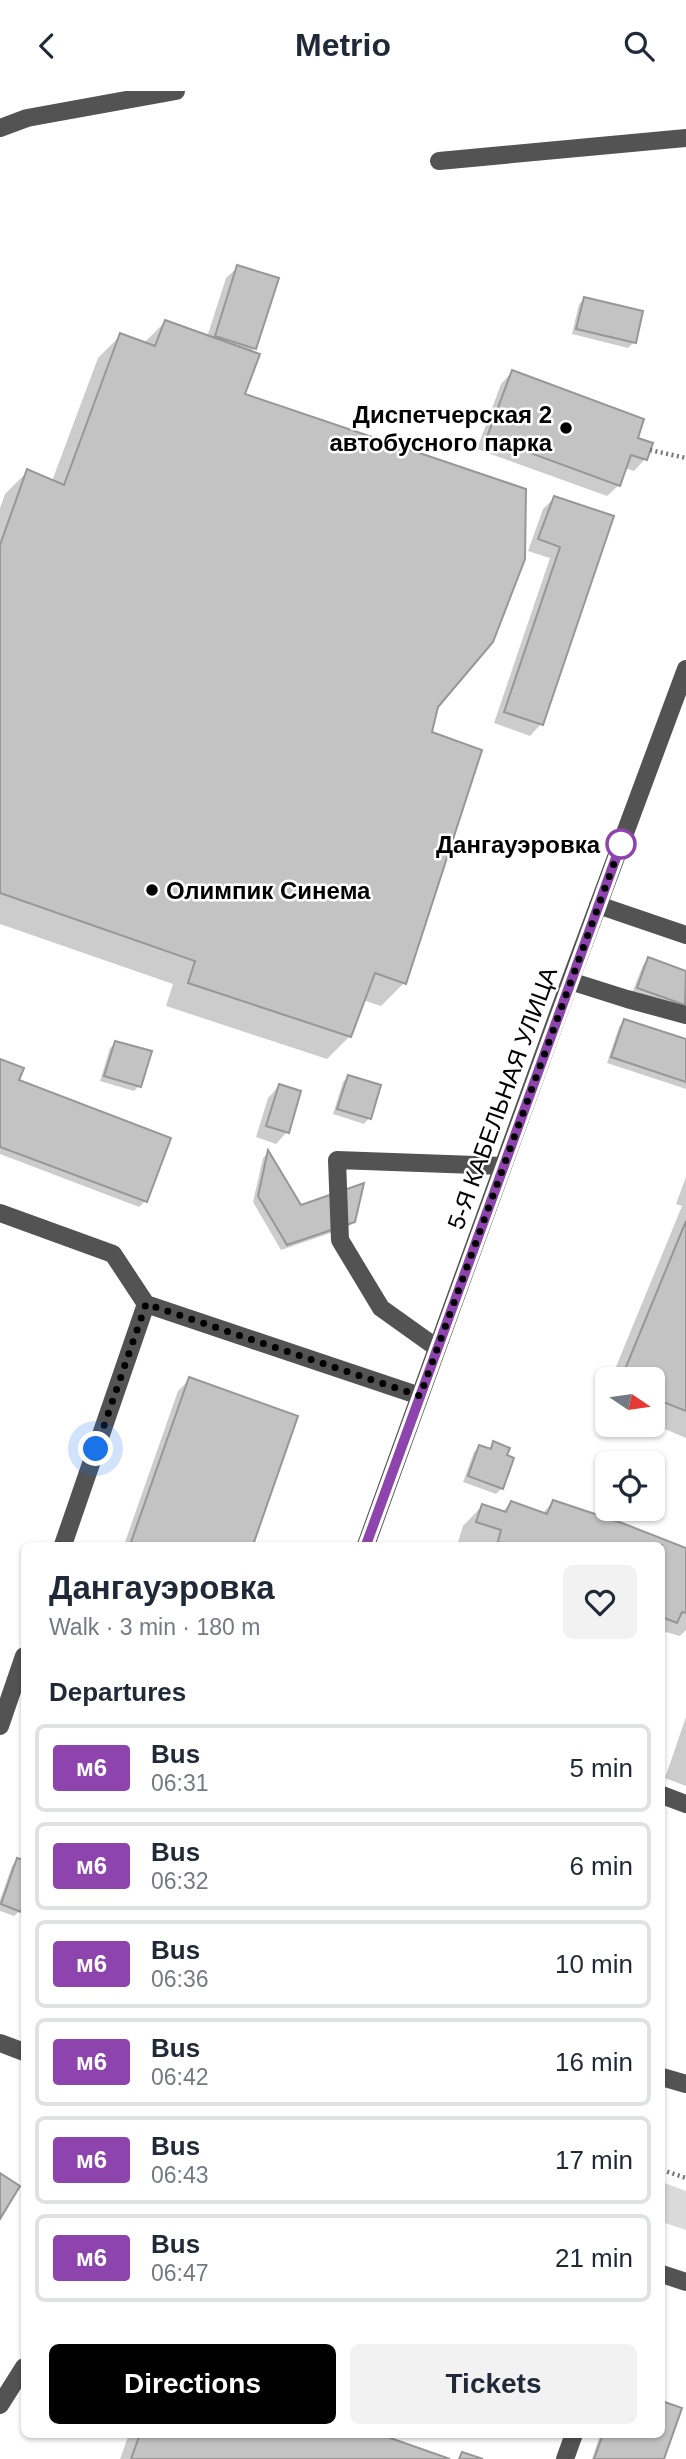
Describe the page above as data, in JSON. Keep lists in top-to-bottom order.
{
  "streets": {
    "street": ["5-Я КАБЕЛЬНАЯ УЛИЦА"]
  },
  "places": ["Диспетчерская 2 автобусного парка", "Дангауэровка", "Олимпик Синема"],
  "lines": ["bus line м6"],
  "north": "right",
  "page": {
    "header": "Metrio",
    "heading": [
      ["Дангауэровка", "Walk · 3 min · 180 m"],
      "Departures"
    ],
    "list": [
      {
        "mark": "м6",
        "name": "Bus",
        "note": "06:31",
        "value": "5 min"
      },
      {
        "mark": "м6",
        "name": "Bus",
        "note": "06:32",
        "value": "6 min"
      },
      {
        "mark": "м6",
        "name": "Bus",
        "note": "06:36",
        "value": "10 min"
      },
      {
        "mark": "м6",
        "name": "Bus",
        "note": "06:42",
        "value": "16 min"
      },
      {
        "mark": "м6",
        "name": "Bus",
        "note": "06:43",
        "value": "17 min"
      },
      {
        "mark": "м6",
        "name": "Bus",
        "note": "06:47",
        "value": "21 min"
      }
    ],
    "buttons": ["Directions", "Tickets"]
  }
}
